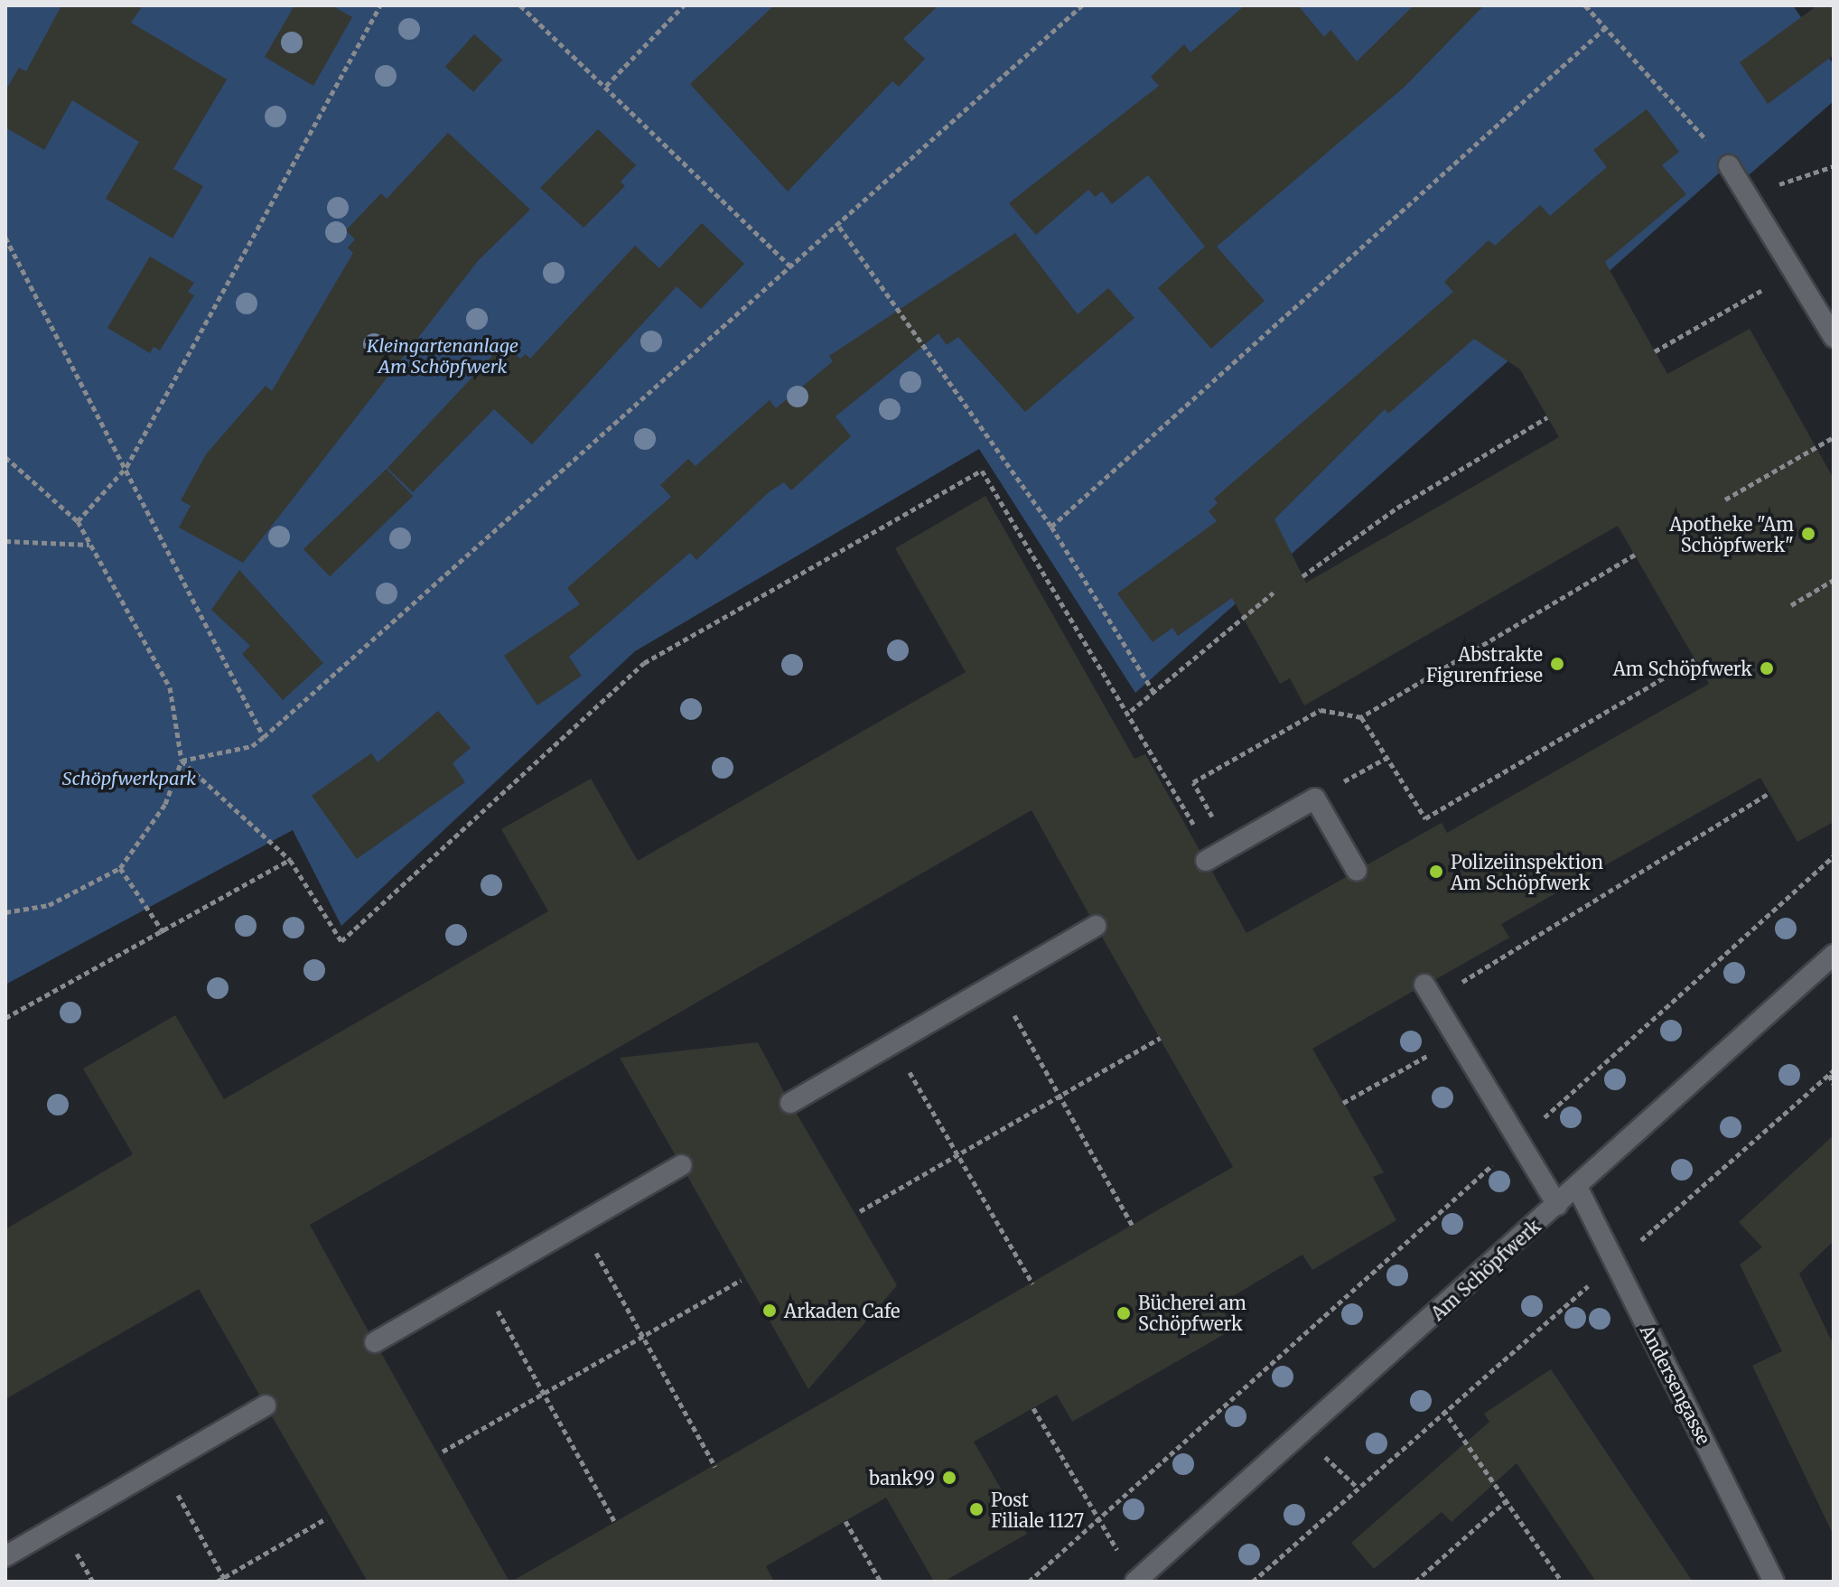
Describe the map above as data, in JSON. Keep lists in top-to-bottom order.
{
  "streets": {
    "street": ["Am Schöpfwerk", "Andersengasse"]
  },
  "crossings": [
    ["Am Schöpfwerk", "Andersengasse"]
  ],
  "parks": ["Kleingartenanlage Am Schöpfwerk", "Schöpfwerkpark"],
  "places": [
    "Apotheke \"Am Schöpfwerk\"",
    "Abstrakte Figurenfriese",
    "Am Schöpfwerk",
    "Polizeiinspektion Am Schöpfwerk",
    "Arkaden Cafe",
    "Bücherei am Schöpfwerk",
    "bank99",
    "Post Filiale 1127"
  ]
}
